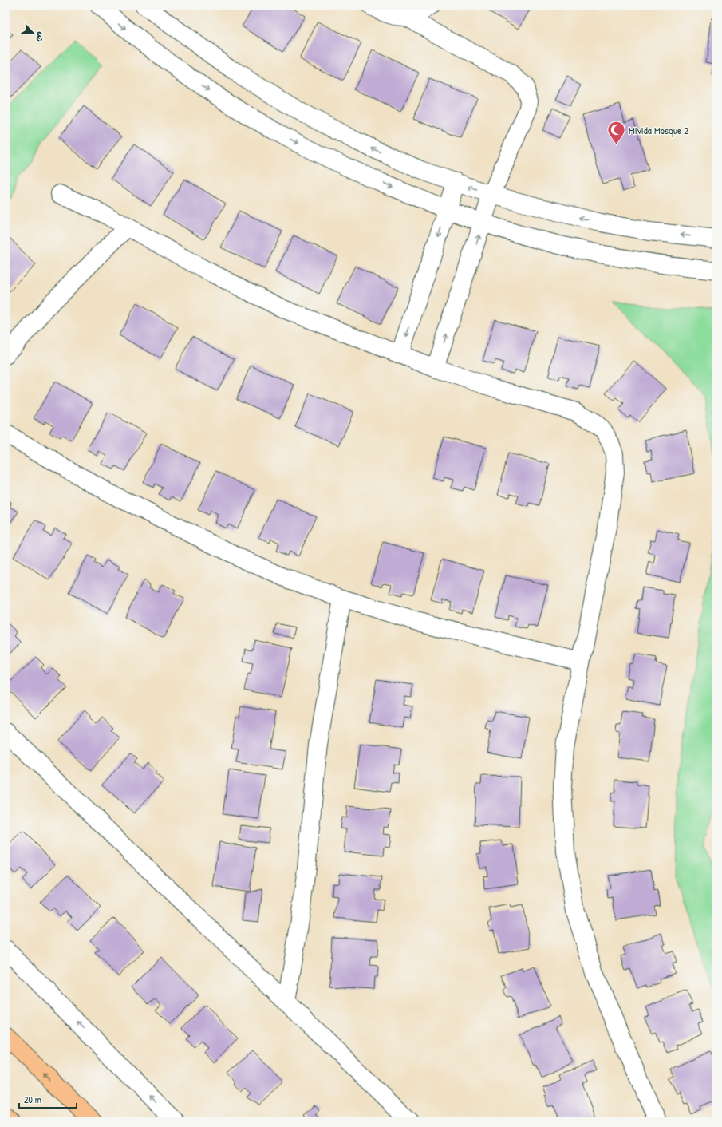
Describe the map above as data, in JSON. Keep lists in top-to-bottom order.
{
  "places": {
    "mosque": ["Mivida Mosque 2"]
  },
  "scale_bar": "20 m",
  "north": "bottom right"
}
